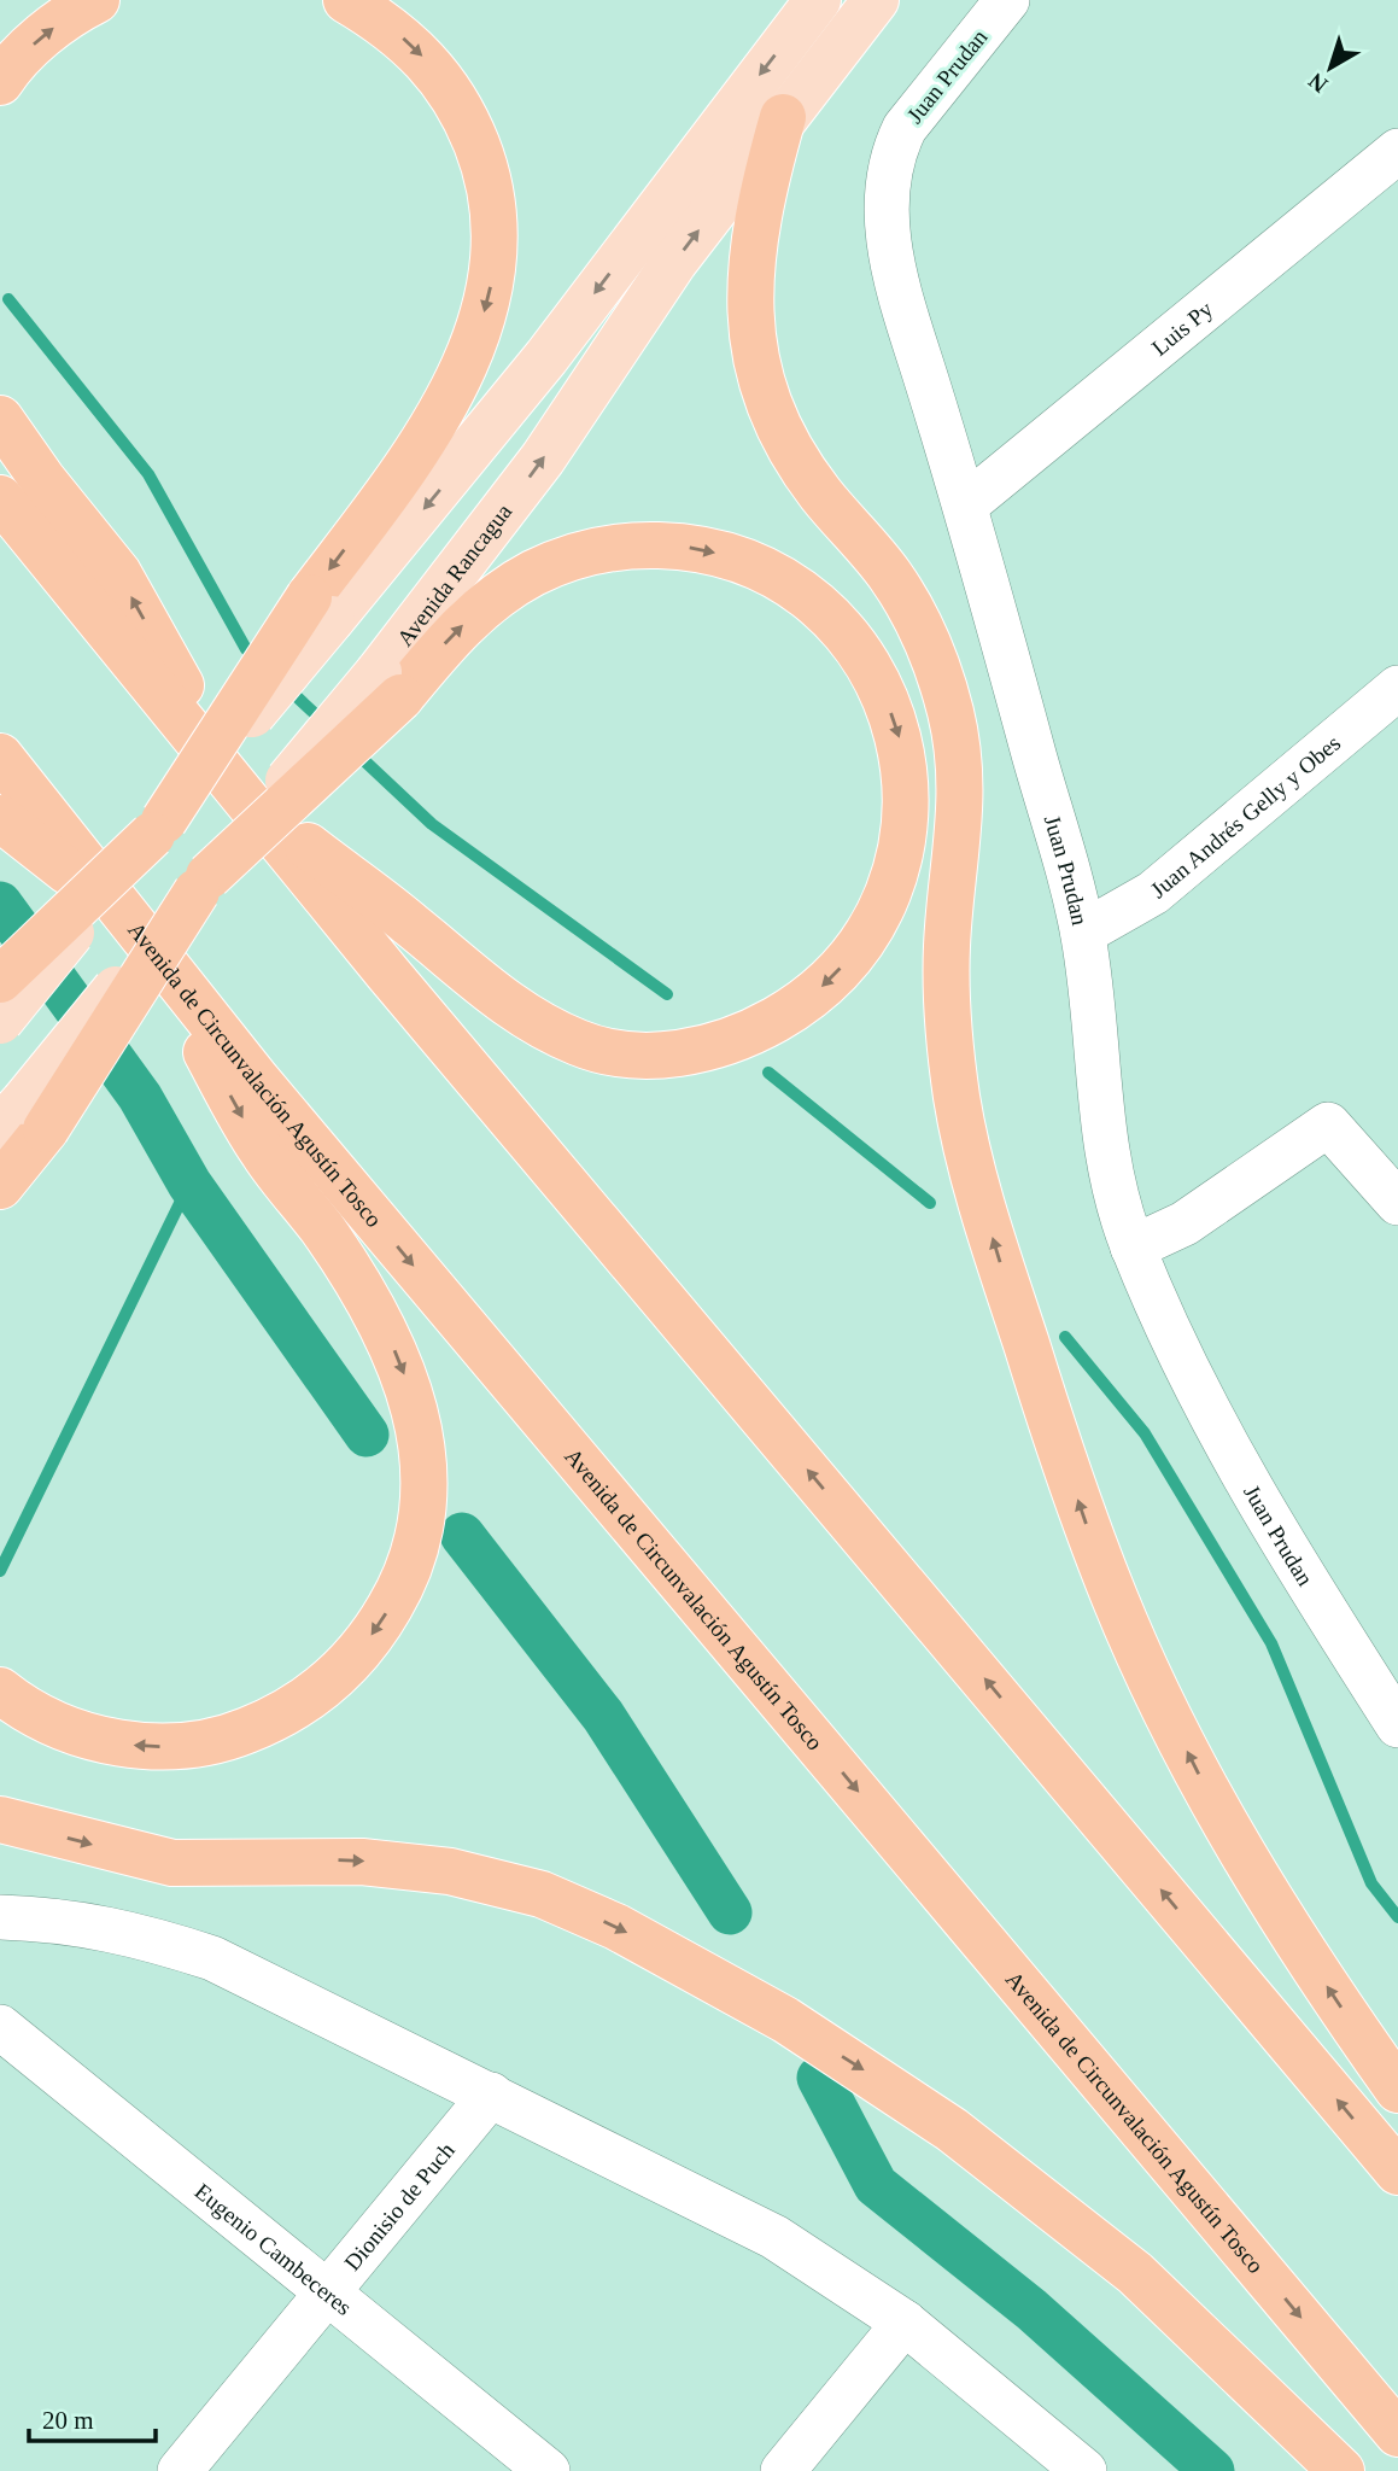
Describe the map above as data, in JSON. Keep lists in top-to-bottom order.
{
  "streets": {
    "highway": ["Avenida de Circunvalación Agustín Tosco"],
    "main road": ["Avenida Rancagua"],
    "street": [
      "Juan Prudan",
      "Luis Py",
      "Juan Andrés Gelly y Obes",
      "Dionisio de Puch",
      "Eugenio Cambeceres"
    ]
  },
  "crossings": [
    ["Juan Prudan", "Luis Py"],
    ["Juan Prudan", "Juan Andrés Gelly y Obes"],
    ["Dionisio de Puch", "Eugenio Cambeceres"]
  ],
  "scale_bar": "20 m",
  "north": "bottom left"
}
